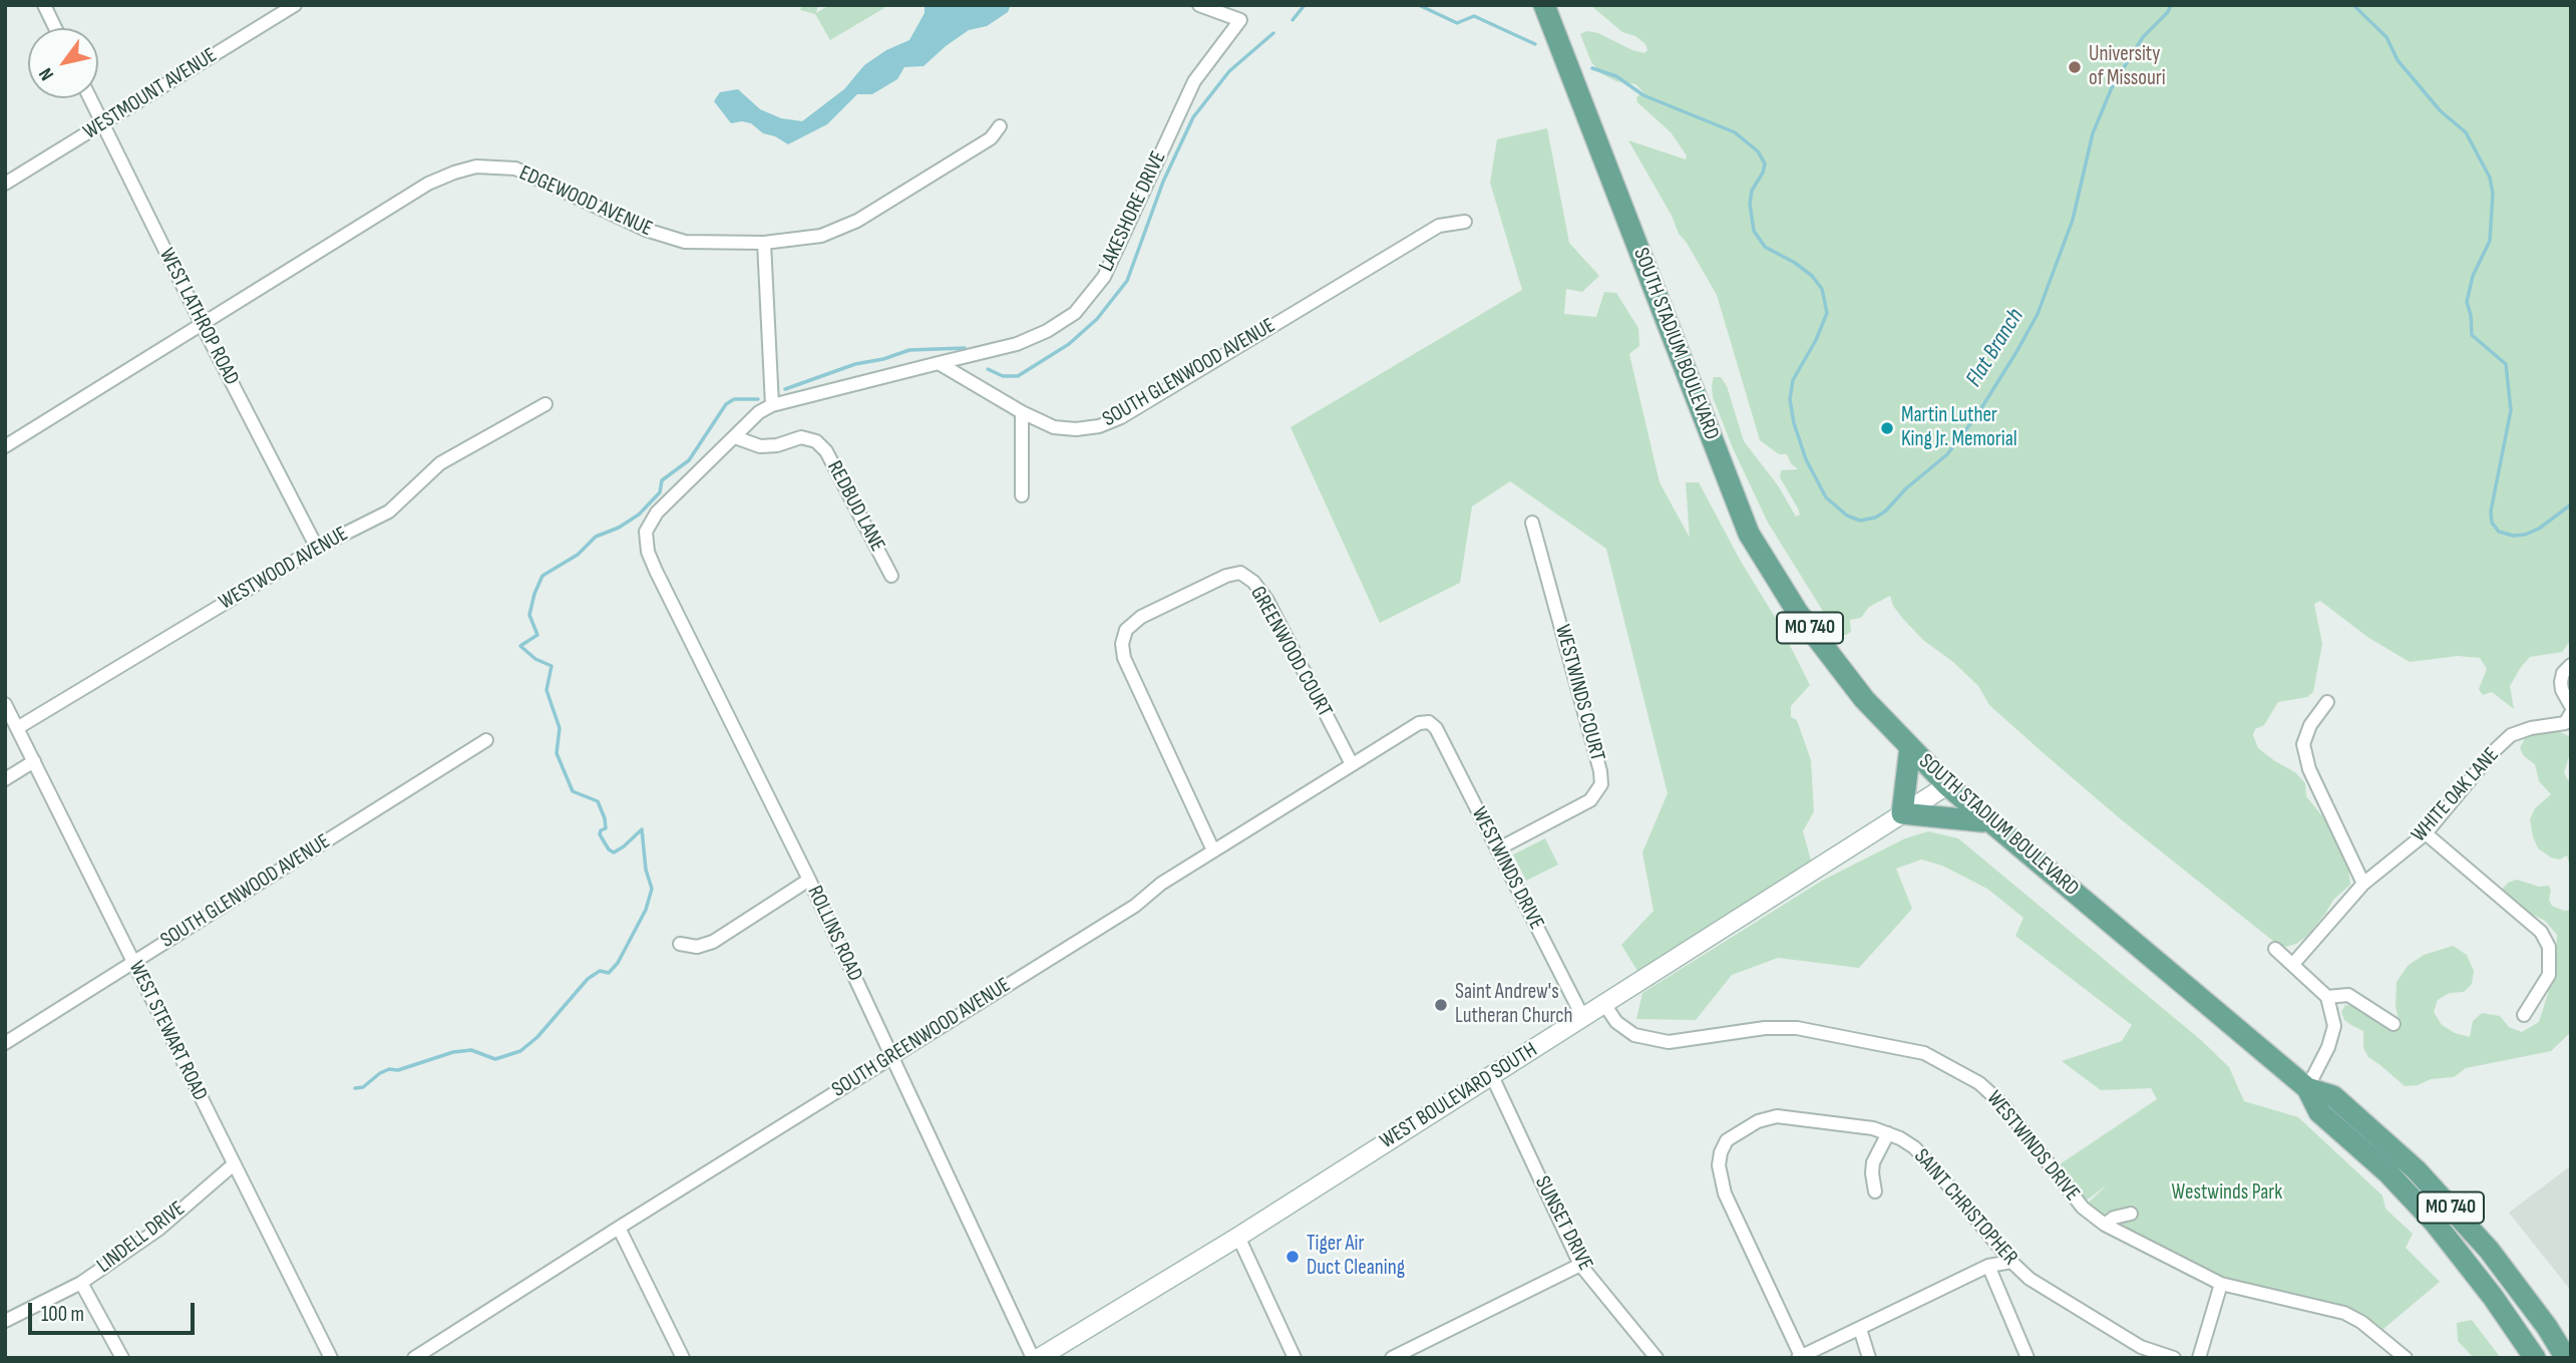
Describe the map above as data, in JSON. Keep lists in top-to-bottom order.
{
  "streets": {
    "main road": ["SOUTH STADIUM BOULEVARD", "MO 740", "WEST BOULEVARD SOUTH"],
    "street": [
      "WESTMOUNT AVENUE",
      "EDGEWOOD AVENUE",
      "LAKESHORE DRIVE",
      "WEST LATHROP ROAD",
      "SOUTH GLENWOOD AVENUE",
      "REDBUD LANE",
      "WESTWOOD AVENUE",
      "GREENWOOD COURT",
      "WESTWINDS COURT",
      "WHITE OAK LANE",
      "WESTWINDS DRIVE",
      "ROLLINS ROAD",
      "WEST STEWART ROAD",
      "SOUTH GREENWOOD AVENUE",
      "SAINT CHRISTOPHER",
      "SUNSET DRIVE",
      "LINDELL DRIVE"
    ]
  },
  "crossings": [
    ["WESTMOUNT AVENUE", "WEST LATHROP ROAD"],
    ["EDGEWOOD AVENUE", "WEST LATHROP ROAD"],
    ["LAKESHORE DRIVE", "SOUTH GLENWOOD AVENUE"],
    ["WEST LATHROP ROAD", "WESTWOOD AVENUE"],
    ["SOUTH STADIUM BOULEVARD", "MO 740"],
    ["SOUTH STADIUM BOULEVARD", "WEST BOULEVARD SOUTH"],
    ["SOUTH GLENWOOD AVENUE", "WEST STEWART ROAD"],
    ["REDBUD LANE", "ROLLINS ROAD"],
    ["WESTWOOD AVENUE", "WEST STEWART ROAD"],
    ["GREENWOOD COURT", "SOUTH GREENWOOD AVENUE"],
    ["WESTWINDS COURT", "WESTWINDS DRIVE"],
    ["WESTWINDS DRIVE", "SOUTH GREENWOOD AVENUE"],
    ["WESTWINDS DRIVE", "WEST BOULEVARD SOUTH"],
    ["ROLLINS ROAD", "SOUTH GREENWOOD AVENUE"],
    ["WEST STEWART ROAD", "LINDELL DRIVE"],
    ["WEST BOULEVARD SOUTH", "SUNSET DRIVE"]
  ],
  "water": ["Flat Branch"],
  "parks": ["Westwinds Park"],
  "places": [
    "University of Missouri",
    "Martin Luther King Jr. Memorial",
    "Saint Andrew's Lutheran Church",
    "Tiger Air Duct Cleaning"
  ],
  "scale_bar": "100 m",
  "north": "bottom left"
}
